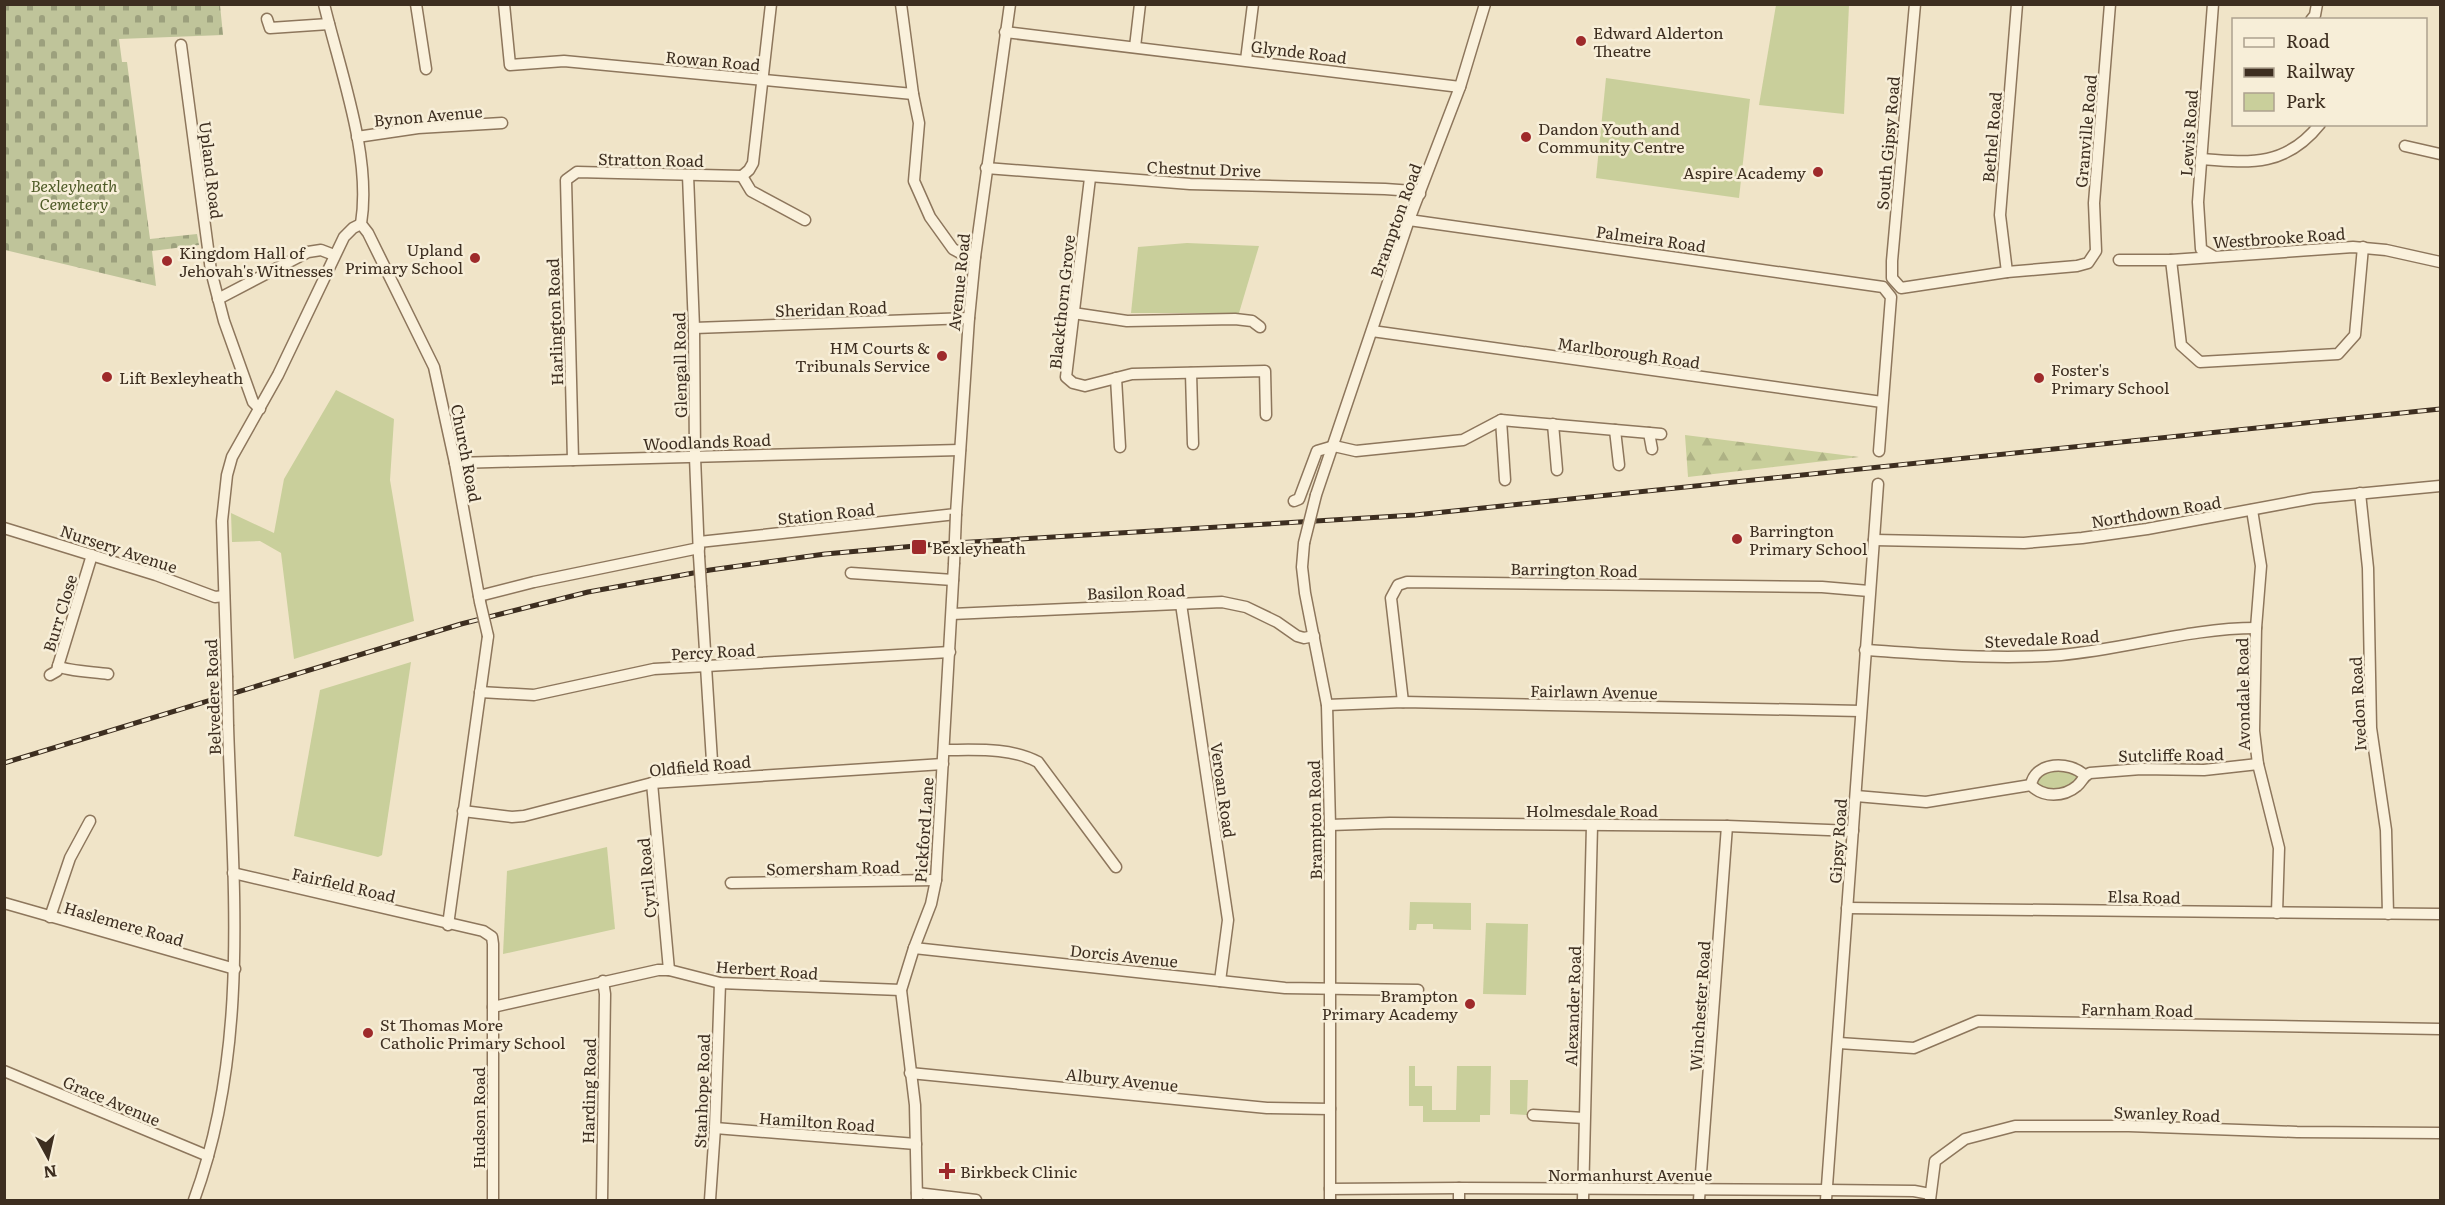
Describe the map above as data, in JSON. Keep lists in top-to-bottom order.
{
  "streets": {
    "street": [
      "Glynde Road",
      "Rowan Road",
      "Bynon Avenue",
      "Granville Road",
      "Lewis Road",
      "Bethel Road",
      "South Gipsy Road",
      "Stratton Road",
      "Chestnut Drive",
      "Upland Road",
      "Brampton Road",
      "Westbrooke Road",
      "Palmeira Road",
      "Avenue Road",
      "Blackthorn Grove",
      "Sheridan Road",
      "Harlington Road",
      "Marlborough Road",
      "Glengall Road",
      "Woodlands Road",
      "Church Road",
      "Northdown Road",
      "Station Road",
      "Nursery Avenue",
      "Barrington Road",
      "Basilon Road",
      "Burr Close",
      "Stevedale Road",
      "Percy Road",
      "Fairlawn Avenue",
      "Avondale Road",
      "Belvedere Road",
      "Ivedon Road",
      "Sutcliffe Road",
      "Oldfield Road",
      "Veroan Road",
      "Holmesdale Road",
      "Pickford Lane",
      "Gipsy Road",
      "Somersham Road",
      "Cyril Road",
      "Fairfield Road",
      "Elsa Road",
      "Haslemere Road",
      "Dorcis Avenue",
      "Herbert Road",
      "Alexander Road",
      "Winchester Road",
      "Farnham Road",
      "Albury Avenue",
      "Harding Road",
      "Stanhope Road",
      "Grace Avenue",
      "Swanley Road",
      "Hudson Road",
      "Hamilton Road",
      "Normanhurst Avenue"
    ]
  },
  "crossings": [
    ["Glynde Road", "Brampton Road"],
    ["Glynde Road", "Avenue Road"],
    ["Granville Road", "Bethel Road"],
    ["Lewis Road", "Westbrooke Road"],
    ["South Gipsy Road", "Palmeira Road"],
    ["South Gipsy Road", "Marlborough Road"],
    ["Stratton Road", "Harlington Road"],
    ["Stratton Road", "Glengall Road"],
    ["Chestnut Drive", "Brampton Road"],
    ["Chestnut Drive", "Avenue Road"],
    ["Chestnut Drive", "Blackthorn Grove"],
    ["Upland Road", "Belvedere Road"],
    ["Brampton Road", "Palmeira Road"],
    ["Brampton Road", "Marlborough Road"],
    ["Brampton Road", "Basilon Road"],
    ["Brampton Road", "Fairlawn Avenue"],
    ["Brampton Road", "Holmesdale Road"],
    ["Brampton Road", "Dorcis Avenue"],
    ["Brampton Road", "Albury Avenue"],
    ["Brampton Road", "Normanhurst Avenue"],
    ["Avenue Road", "Sheridan Road"],
    ["Avenue Road", "Woodlands Road"],
    ["Avenue Road", "Station Road"],
    ["Avenue Road", "Pickford Lane"],
    ["Sheridan Road", "Glengall Road"],
    ["Harlington Road", "Woodlands Road"],
    ["Glengall Road", "Woodlands Road"],
    ["Glengall Road", "Station Road"],
    ["Glengall Road", "Percy Road"],
    ["Glengall Road", "Oldfield Road"],
    ["Woodlands Road", "Church Road"],
    ["Church Road", "Station Road"],
    ["Church Road", "Percy Road"],
    ["Church Road", "Belvedere Road"],
    ["Church Road", "Oldfield Road"],
    ["Church Road", "Fairfield Road"],
    ["Church Road", "Hudson Road"],
    ["Northdown Road", "Avondale Road"],
    ["Northdown Road", "Ivedon Road"],
    ["Northdown Road", "Gipsy Road"],
    ["Nursery Avenue", "Burr Close"],
    ["Nursery Avenue", "Belvedere Road"],
    ["Barrington Road", "Fairlawn Avenue"],
    ["Barrington Road", "Gipsy Road"],
    ["Basilon Road", "Veroan Road"],
    ["Basilon Road", "Pickford Lane"],
    ["Stevedale Road", "Avondale Road"],
    ["Stevedale Road", "Gipsy Road"],
    ["Percy Road", "Pickford Lane"],
    ["Fairlawn Avenue", "Gipsy Road"],
    ["Avondale Road", "Sutcliffe Road"],
    ["Avondale Road", "Elsa Road"],
    ["Belvedere Road", "Fairfield Road"],
    ["Belvedere Road", "Haslemere Road"],
    ["Belvedere Road", "Grace Avenue"],
    ["Ivedon Road", "Elsa Road"],
    ["Oldfield Road", "Pickford Lane"],
    ["Oldfield Road", "Cyril Road"],
    ["Veroan Road", "Dorcis Avenue"],
    ["Holmesdale Road", "Gipsy Road"],
    ["Holmesdale Road", "Alexander Road"],
    ["Holmesdale Road", "Winchester Road"],
    ["Pickford Lane", "Somersham Road"],
    ["Pickford Lane", "Dorcis Avenue"],
    ["Pickford Lane", "Herbert Road"],
    ["Pickford Lane", "Albury Avenue"],
    ["Pickford Lane", "Hamilton Road"],
    ["Gipsy Road", "Elsa Road"],
    ["Gipsy Road", "Farnham Road"],
    ["Gipsy Road", "Normanhurst Avenue"],
    ["Cyril Road", "Herbert Road"],
    ["Fairfield Road", "Hudson Road"],
    ["Herbert Road", "Harding Road"],
    ["Herbert Road", "Stanhope Road"],
    ["Herbert Road", "Hudson Road"],
    ["Alexander Road", "Normanhurst Avenue"],
    ["Winchester Road", "Normanhurst Avenue"],
    ["Stanhope Road", "Hamilton Road"],
    ["Swanley Road", "Normanhurst Avenue"]
  ],
  "parks": ["Bexleyheath Cemetery"],
  "places": {
    "other": [
      "Edward Alderton Theatre",
      "Dandon Youth and Community Centre",
      "Aspire Academy",
      "Upland Primary School",
      "Kingdom Hall of Jehovah's Witnesses",
      "HM Courts & Tribunals Service",
      "Lift Bexleyheath",
      "Foster's Primary School",
      "Barrington Primary School",
      "Brampton Primary Academy",
      "St Thomas More Catholic Primary School"
    ],
    "transit": ["Bexleyheath"],
    "health": ["Birkbeck Clinic"]
  },
  "legend": ["Road", "Railway", "Park"],
  "north": "bottom"
}
